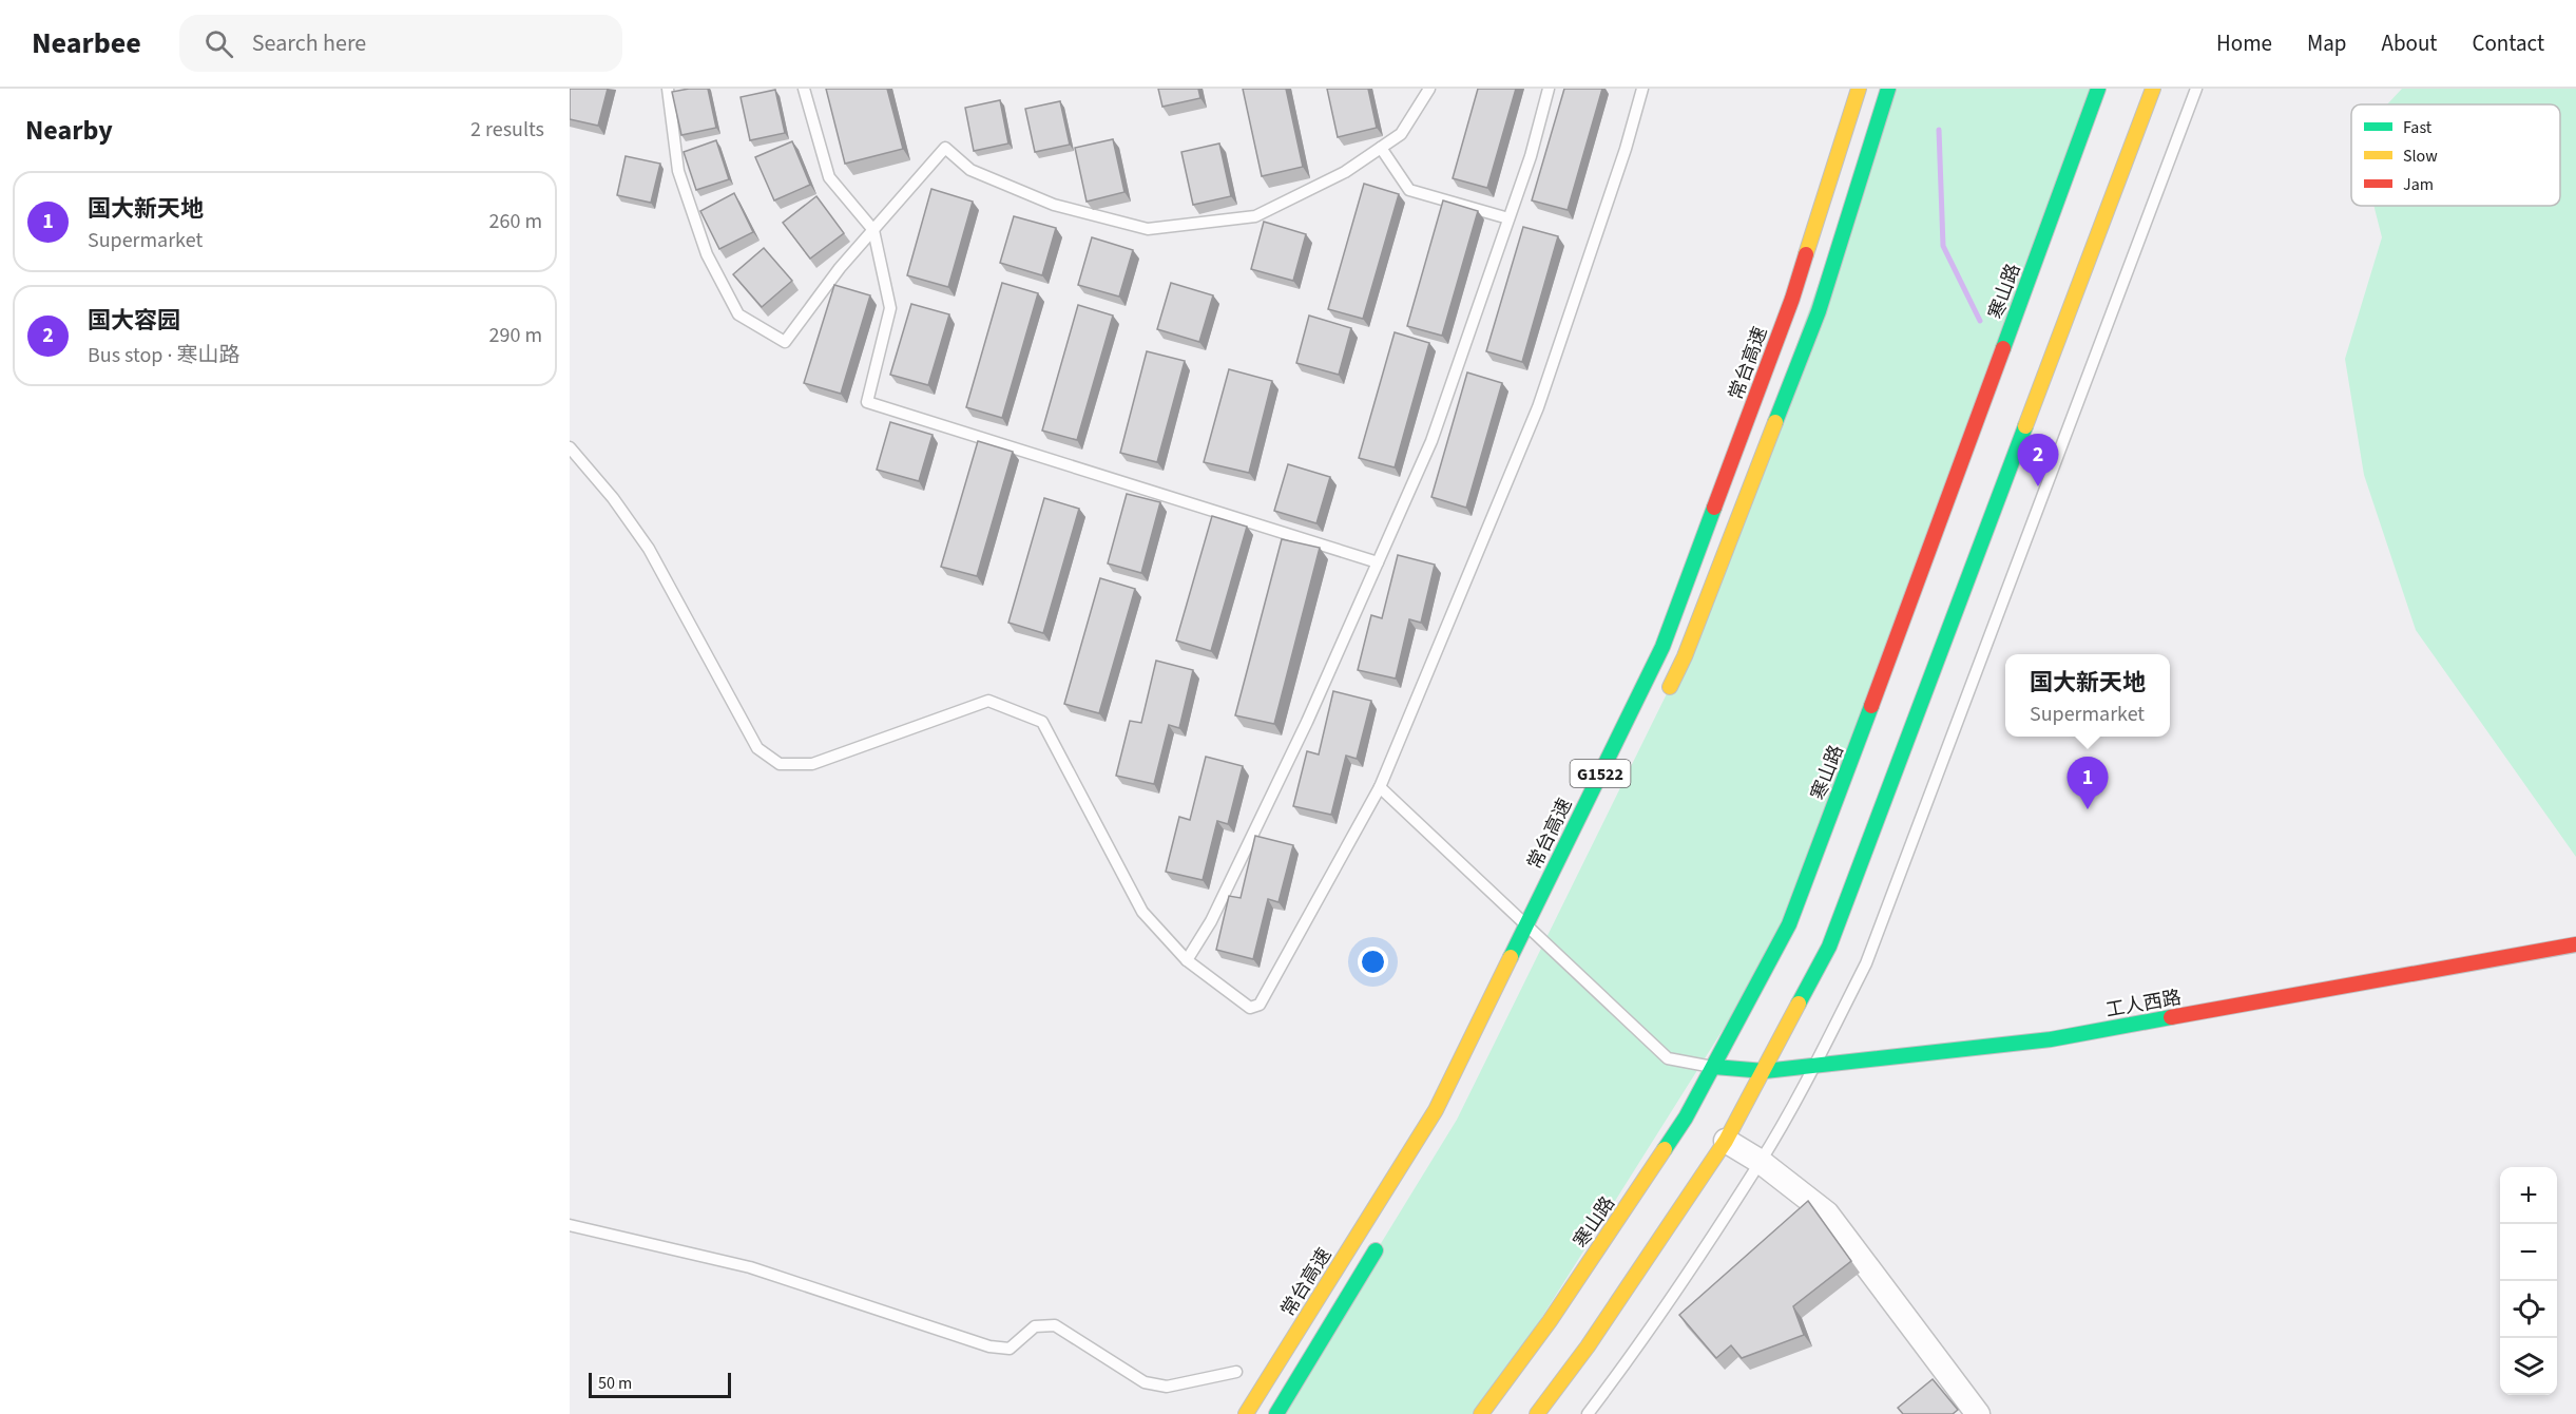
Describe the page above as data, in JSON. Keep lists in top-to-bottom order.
{
  "streets": {
    "main road": [
      "寒山路",
      "常台高速",
      "G1522",
      "工人西路"
    ]
  },
  "crossings": [
    ["寒山路", "工人西路"]
  ],
  "legend": ["Fast", "Slow", "Jam"],
  "scale_bar": "50 m",
  "page": {
    "header": "Nearbee",
    "search": "Search here",
    "nav": [
      "Home",
      "Map",
      "About",
      "Contact"
    ],
    "heading": ["Nearby", "2 results"],
    "list": [
      {
        "mark": "1",
        "name": "国大新天地",
        "note": "Supermarket",
        "value": "260 m"
      },
      {
        "mark": "2",
        "name": "国大容园",
        "note": "Bus stop · 寒山路",
        "value": "290 m"
      }
    ],
    "pins": ["2", "1"],
    "popup": ["国大新天地", "Supermarket"],
    "map_buttons": ["+", "−"],
    "scale": "50 m"
  }
}
